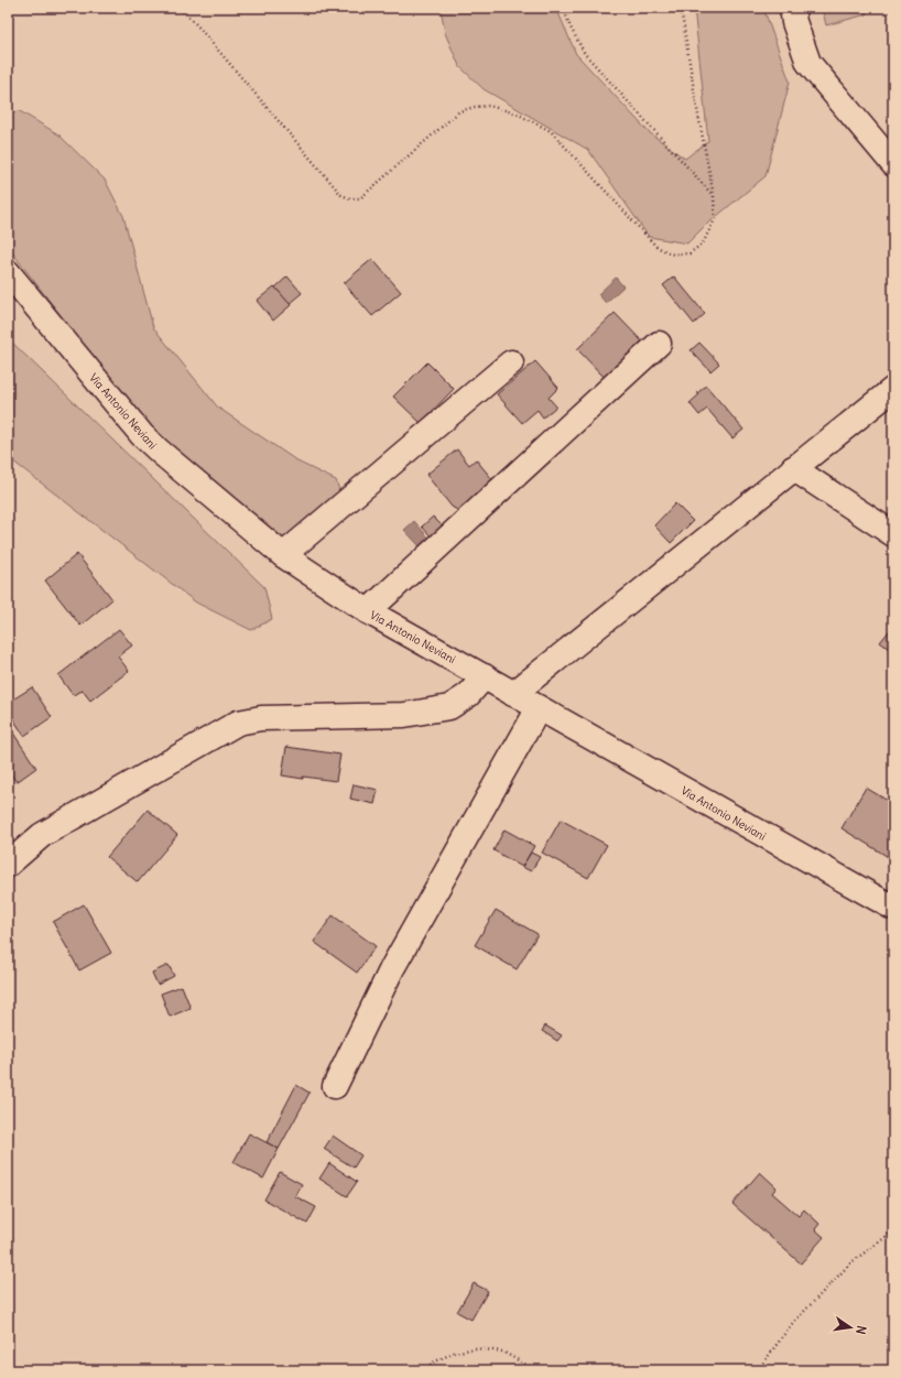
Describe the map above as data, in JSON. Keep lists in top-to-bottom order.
{
  "streets": {
    "street": ["Via Antonio Neviani"]
  },
  "north": "right"
}
